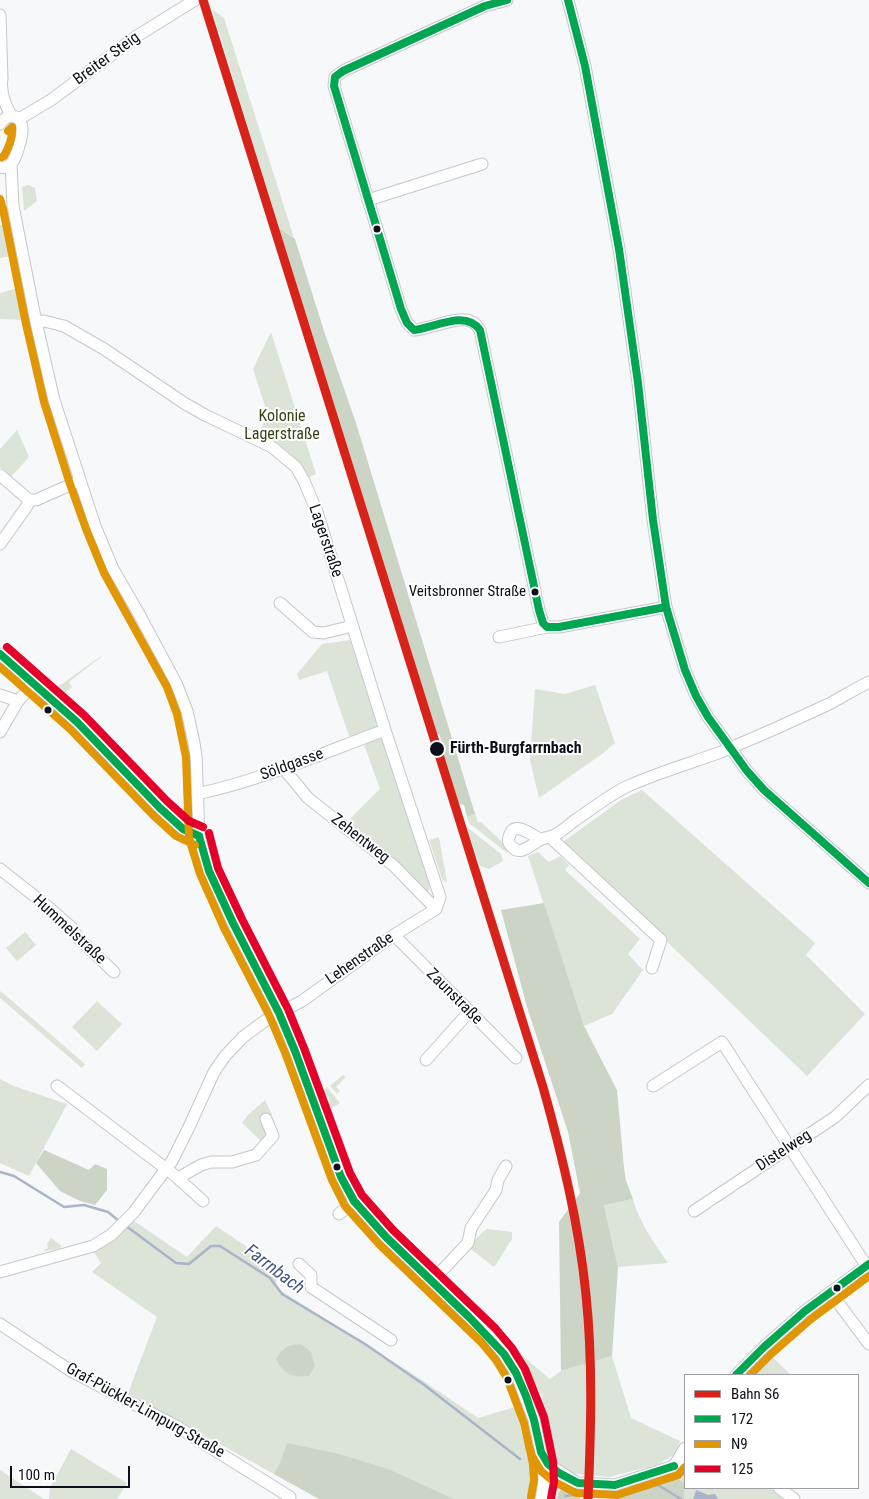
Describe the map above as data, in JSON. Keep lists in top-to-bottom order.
{
  "streets": {
    "street": [
      "Breiter Steig",
      "Lagerstraße",
      "Söldgasse",
      "Zehentweg",
      "Hummelstraße",
      "Lehenstraße",
      "Zaunstraße",
      "Distelweg",
      "Graf-Pückler-Limpurg-Straße"
    ]
  },
  "crossings": [
    ["Lagerstraße", "Söldgasse"],
    ["Lagerstraße", "Zehentweg"],
    ["Lagerstraße", "Lehenstraße"],
    ["Söldgasse", "Zehentweg"],
    ["Zehentweg", "Lehenstraße"],
    ["Lehenstraße", "Zaunstraße"]
  ],
  "water": ["Farrnbach"],
  "parks": ["Kolonie Lagerstraße"],
  "places": ["Veitsbronner Straße", "Fürth-Burgfarrnbach"],
  "lines": [
    "rail line S6",
    "transit line 172",
    "transit line N9",
    "transit line 125"
  ],
  "legend": [
    "Bahn S6",
    "172",
    "N9",
    "125"
  ],
  "scale_bar": "100 m"
}
